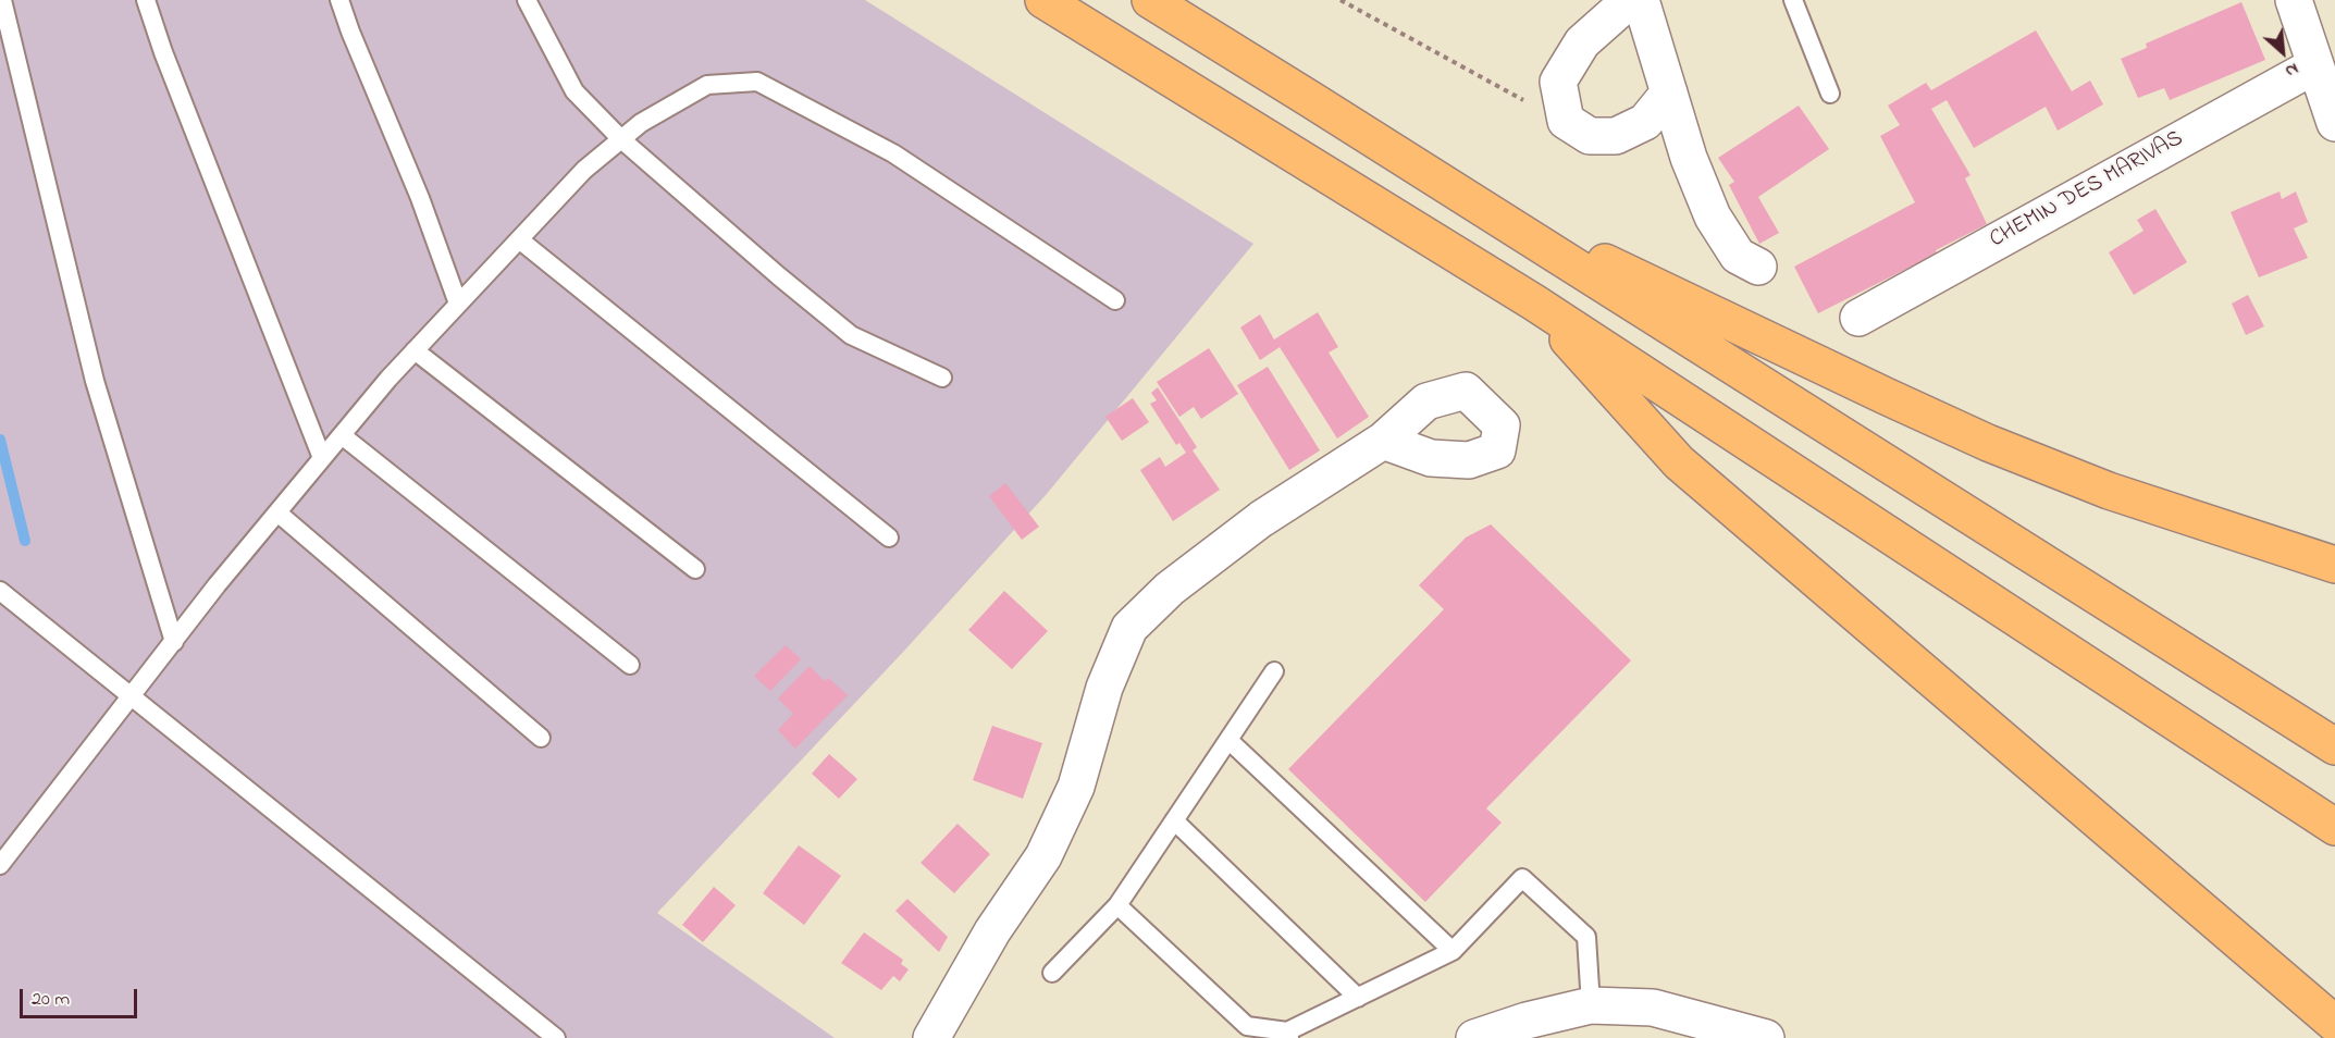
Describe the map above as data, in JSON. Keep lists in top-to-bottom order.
{
  "streets": {
    "street": ["CHEMIN DES MARIVAS"]
  },
  "scale_bar": "20 m",
  "north": "bottom right"
}
